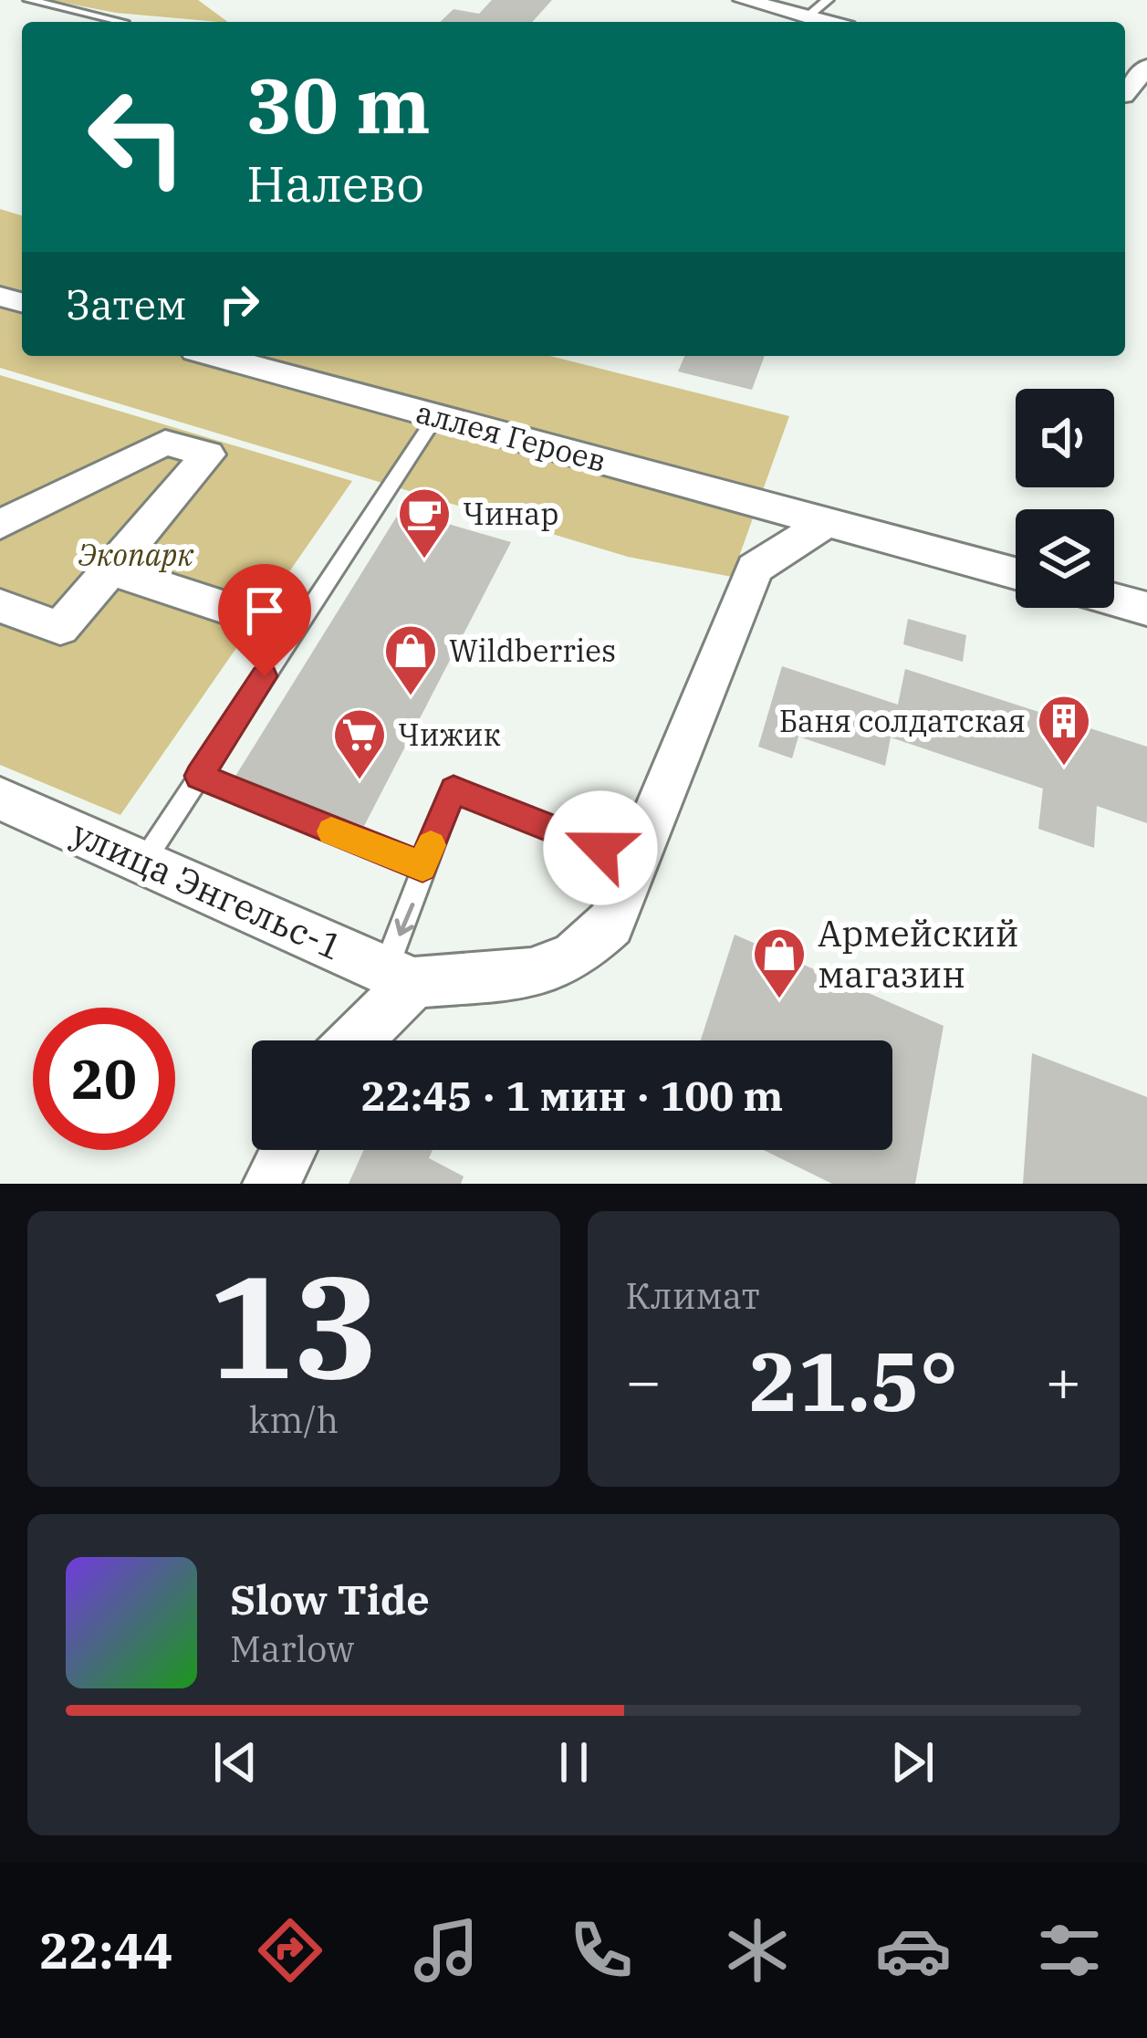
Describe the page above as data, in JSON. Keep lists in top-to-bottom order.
{
  "streets": {
    "street": ["аллея Героев", "улица Энгельс-1"]
  },
  "crossings": [
    ["аллея Героев", "улица Энгельс-1"]
  ],
  "parks": ["Экопарк"],
  "places": {
    "cafe": ["Чинар"],
    "shop": ["Wildberries", "Армейский магазин"],
    "building": ["Баня солдатская"],
    "supermarket": ["Чижик"]
  },
  "page": {
    "turn": ["30 m", "Налево"],
    "then": "Затем",
    "limit": "20",
    "trip": "22:45 · 1 мин · 100 m",
    "tile": [
      ["13", "km/h"],
      "Климат"
    ],
    "heat": ["−", "21.5°", "+"],
    "song": ["Slow Tide", "Marlow"],
    "tabs": "22:44"
  }
}
